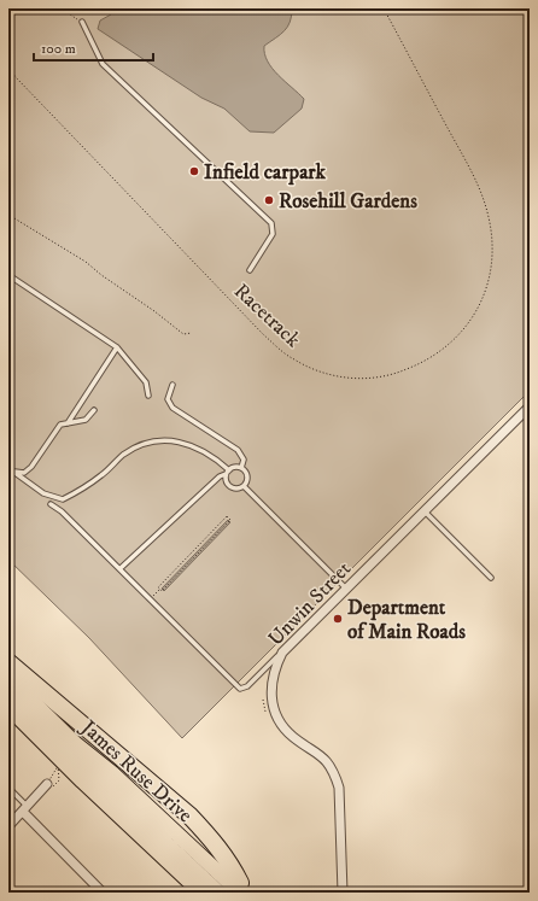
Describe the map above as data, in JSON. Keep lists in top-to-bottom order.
{
  "streets": {
    "main road": ["James Ruse Drive"],
    "street": ["Unwin Street"],
    "path": ["Racetrack"]
  },
  "places": ["Infield carpark", "Rosehill Gardens", "Department of Main Roads"],
  "scale_bar": "100 m"
}
